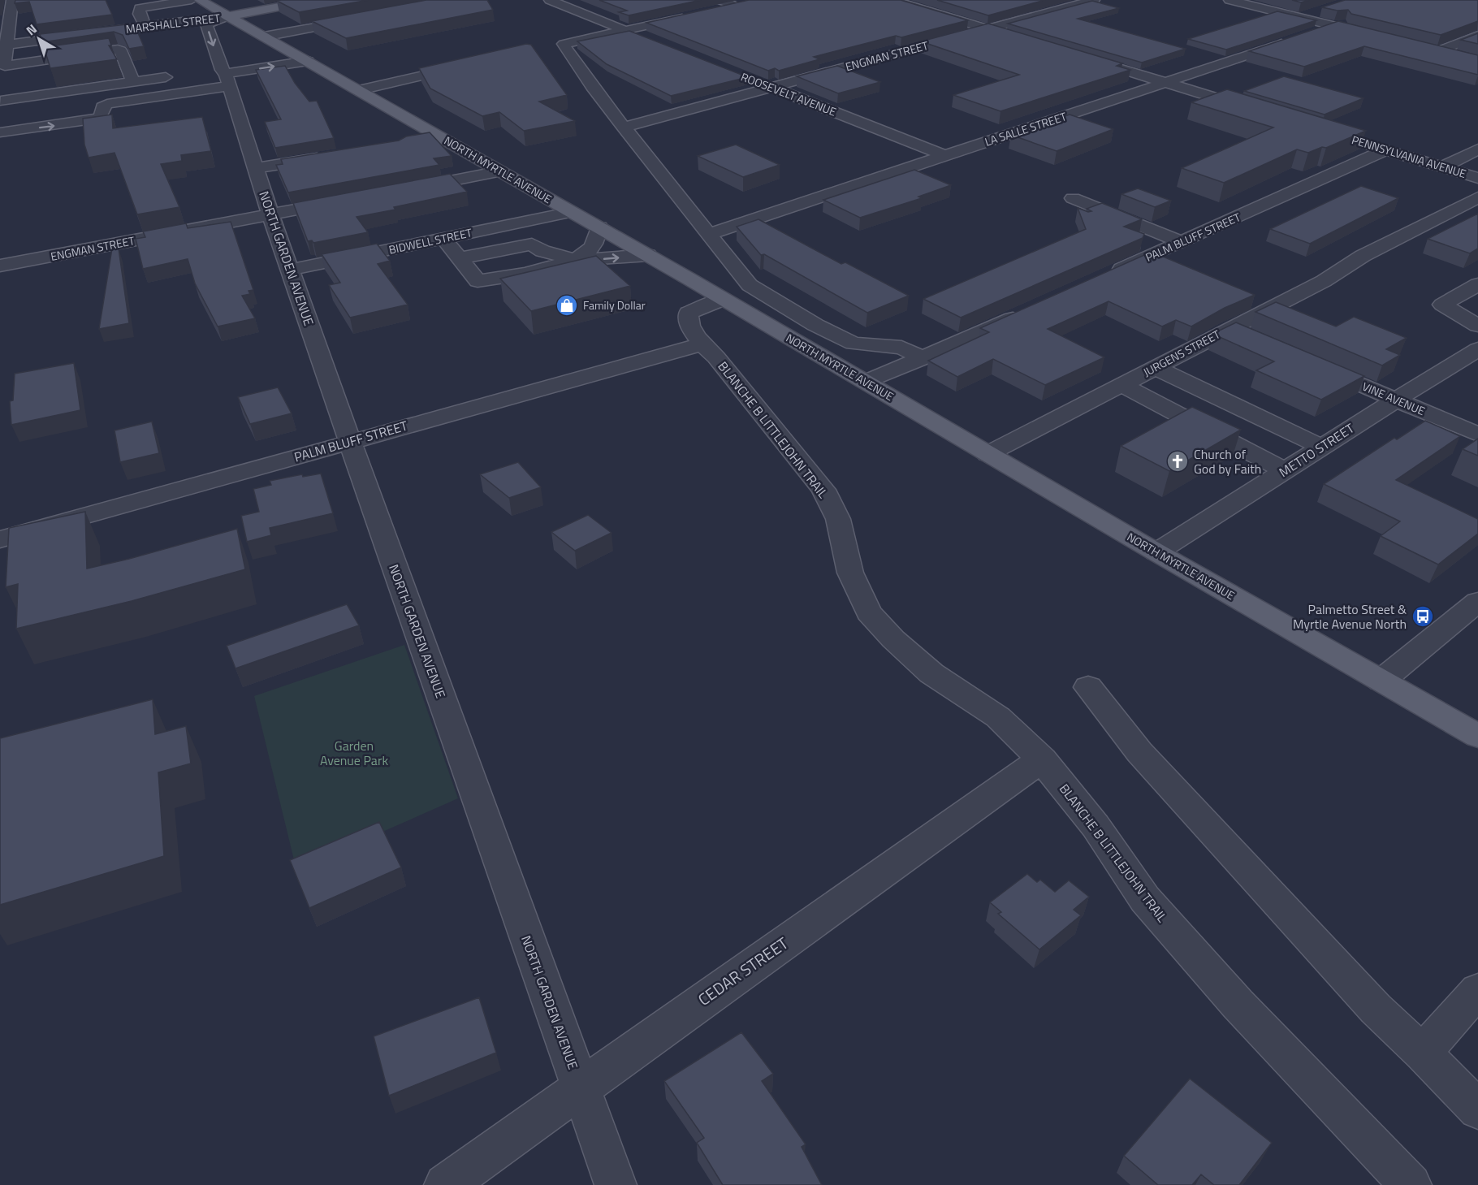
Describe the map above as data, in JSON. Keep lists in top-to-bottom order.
{
  "streets": {
    "main road": ["MARSHALL STREET", "NORTH MYRTLE AVENUE"],
    "street": [
      "ENGMAN STREET",
      "ROOSEVELT AVENUE",
      "LA SALLE STREET",
      "PENNSYLVANIA AVENUE",
      "PALM BLUFF STREET",
      "BIDWELL STREET",
      "NORTH GARDEN AVENUE",
      "JURGENS STREET",
      "VINE AVENUE",
      "BLANCHE B LITTLEJOHN TRAIL",
      "METTO STREET",
      "CEDAR STREET"
    ]
  },
  "crossings": [
    ["MARSHALL STREET", "NORTH MYRTLE AVENUE"],
    ["MARSHALL STREET", "NORTH GARDEN AVENUE"],
    ["ENGMAN STREET", "ROOSEVELT AVENUE"],
    ["ENGMAN STREET", "NORTH GARDEN AVENUE"],
    ["ROOSEVELT AVENUE", "LA SALLE STREET"],
    ["PENNSYLVANIA AVENUE", "PALM BLUFF STREET"],
    ["NORTH MYRTLE AVENUE", "BIDWELL STREET"],
    ["NORTH MYRTLE AVENUE", "NORTH GARDEN AVENUE"],
    ["NORTH MYRTLE AVENUE", "JURGENS STREET"],
    ["NORTH MYRTLE AVENUE", "BLANCHE B LITTLEJOHN TRAIL"],
    ["NORTH MYRTLE AVENUE", "METTO STREET"],
    ["PALM BLUFF STREET", "NORTH GARDEN AVENUE"],
    ["PALM BLUFF STREET", "BLANCHE B LITTLEJOHN TRAIL"],
    ["BIDWELL STREET", "NORTH GARDEN AVENUE"],
    ["NORTH GARDEN AVENUE", "CEDAR STREET"],
    ["VINE AVENUE", "METTO STREET"],
    ["BLANCHE B LITTLEJOHN TRAIL", "CEDAR STREET"]
  ],
  "parks": ["Garden Avenue Park"],
  "places": {
    "shop": ["Family Dollar"],
    "church": ["Church of God by Faith"],
    "bus stop": ["Palmetto Street & Myrtle Avenue North"]
  },
  "north": "top left"
}
